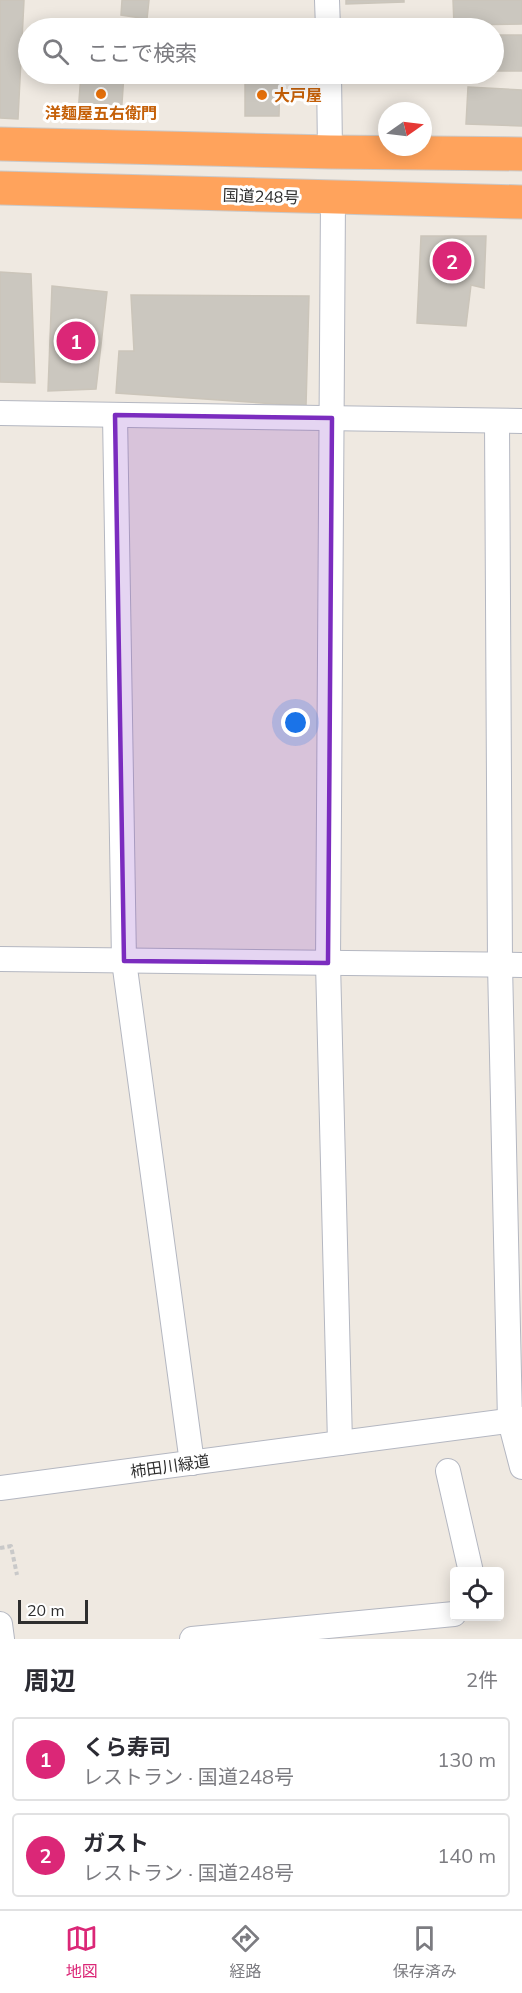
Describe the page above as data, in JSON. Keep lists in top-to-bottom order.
{
  "streets": {
    "highway": ["国道248号"],
    "street": ["柿田川緑道"]
  },
  "places": ["洋麺屋五右衛門", "大戸屋"],
  "scale_bar": "20 m",
  "north": "right",
  "page": {
    "search": "ここで検索",
    "pins": ["2", "1"],
    "scale": "20 m",
    "heading": ["周辺", "2件"],
    "list": [
      {
        "mark": "1",
        "name": "くら寿司",
        "note": "レストラン · 国道248号",
        "value": "130 m"
      },
      {
        "mark": "2",
        "name": "ガスト",
        "note": "レストラン · 国道248号",
        "value": "140 m"
      }
    ],
    "nav": ["地図", "経路", "保存済み"]
  }
}
